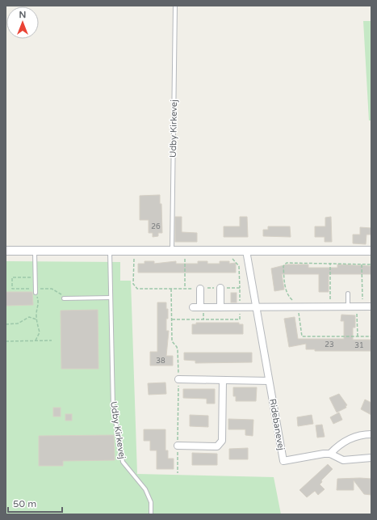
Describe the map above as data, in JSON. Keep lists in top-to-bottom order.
{
  "streets": {
    "street": ["Ridebanevej"],
    "lane": ["Udby Kirkevej"]
  },
  "house_numbers": [
    "26",
    "23",
    "31",
    "38"
  ],
  "scale_bar": "50 m",
  "north": "top"
}
